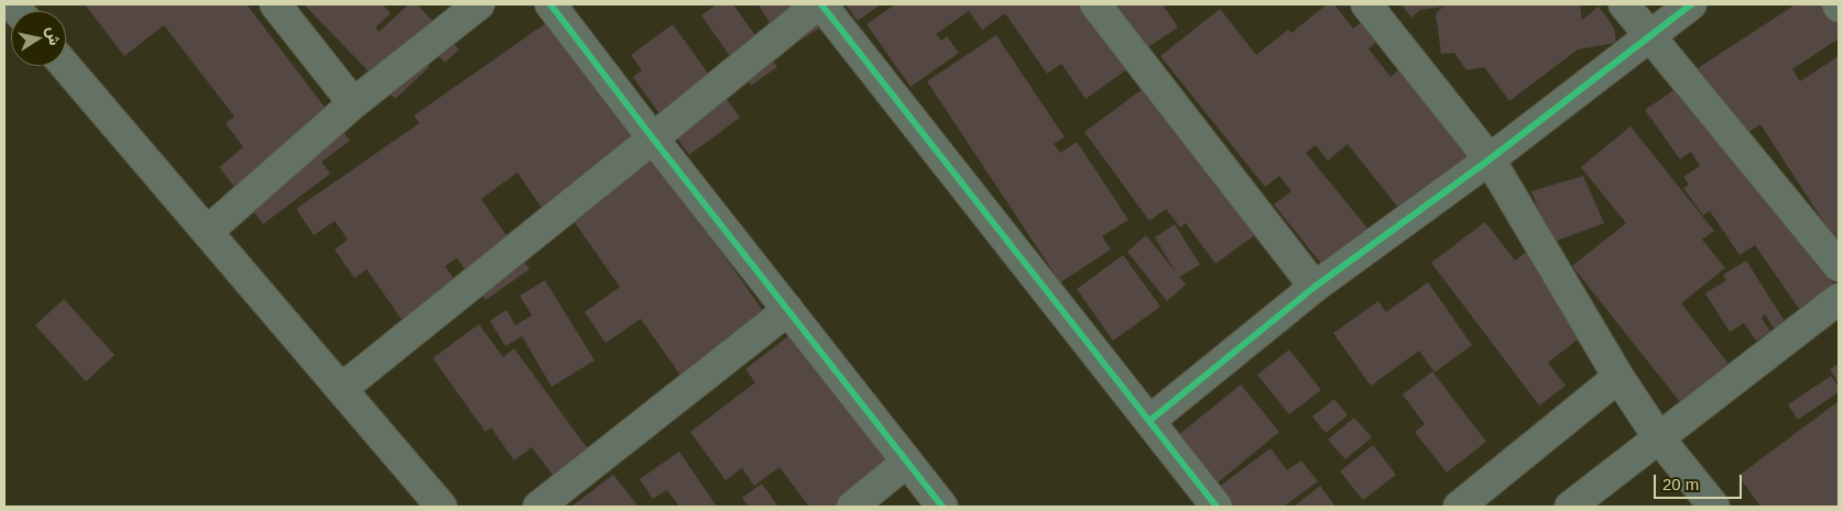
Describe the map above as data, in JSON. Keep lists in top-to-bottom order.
{
  "scale_bar": "20 m",
  "north": "right"
}
